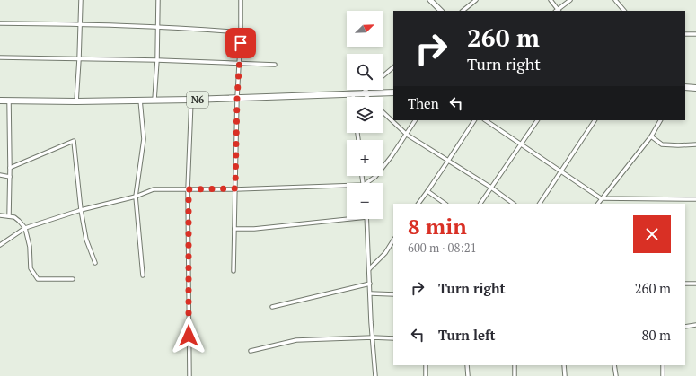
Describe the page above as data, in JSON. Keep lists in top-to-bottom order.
{
  "streets": {
    "highway": ["N6"]
  },
  "north": "top right",
  "page": {
    "map_buttons": ["+", "−"],
    "turn": ["260 m", "Turn right"],
    "then": "Then",
    "heading": ["8 min", "600 m · 08:21"],
    "list": [
      {
        "name": "Turn right",
        "value": "260 m"
      },
      {
        "name": "Turn left",
        "value": "80 m"
      }
    ]
  }
}
